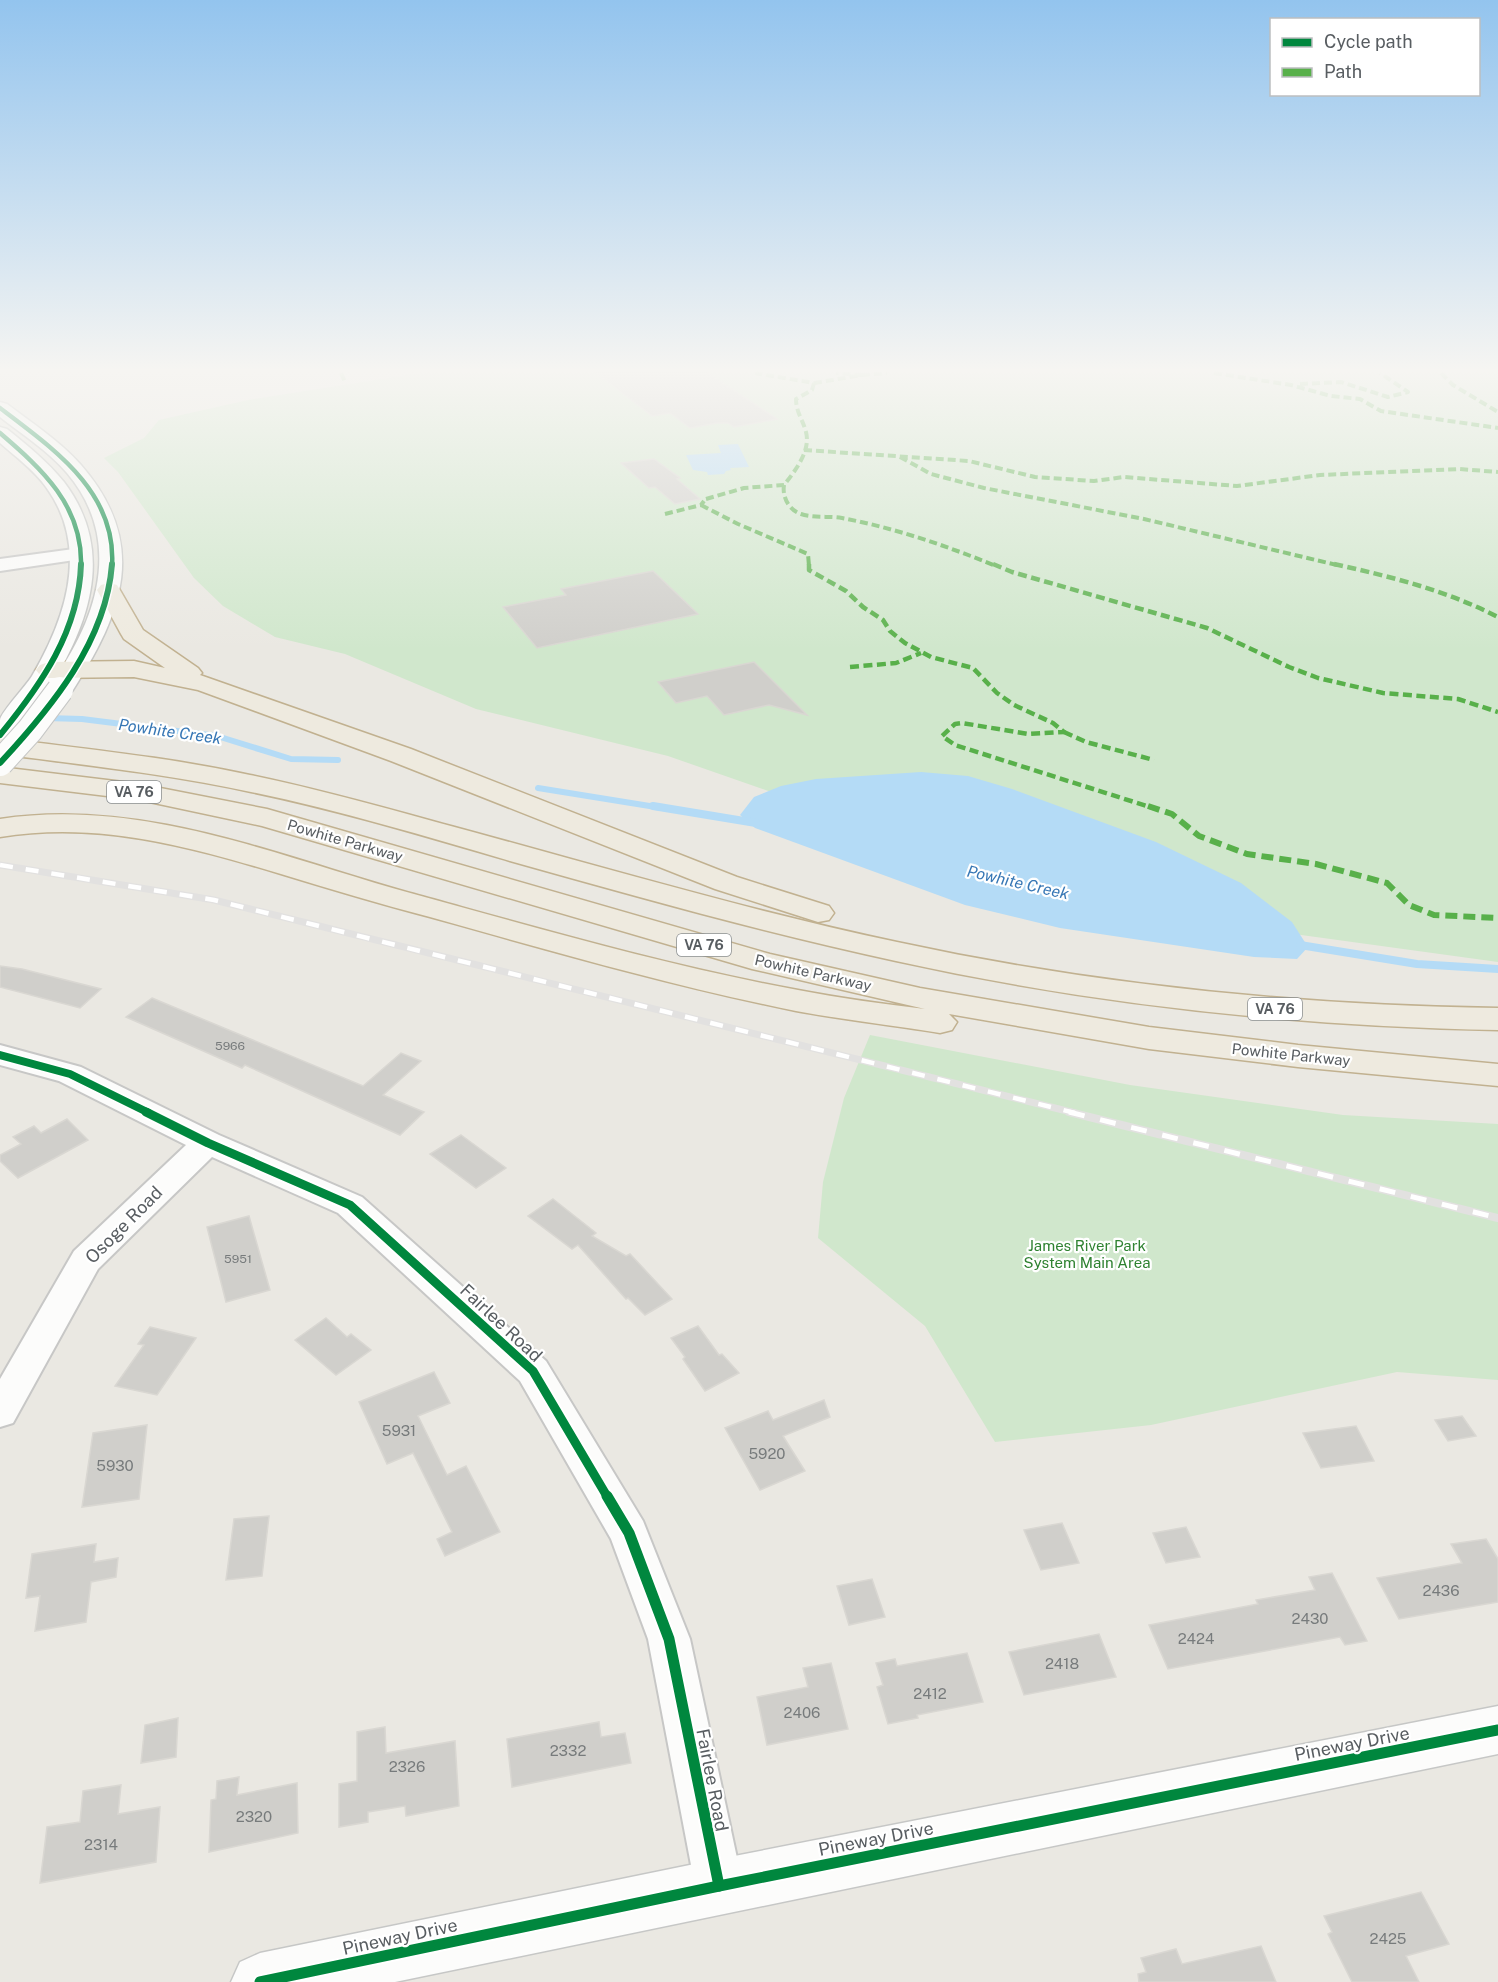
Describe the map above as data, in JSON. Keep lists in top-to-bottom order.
{
  "streets": {
    "highway": ["VA 76", "Powhite Parkway"],
    "main road": ["Pineway Drive"],
    "street": ["Osoge Road", "Fairlee Road"]
  },
  "crossings": [
    ["Osoge Road", "Fairlee Road"],
    ["Fairlee Road", "Pineway Drive"]
  ],
  "water": ["Powhite Creek"],
  "parks": ["James River Park System Main Area"],
  "house_numbers": [
    "5966",
    "5951",
    "5931",
    "5920",
    "5930",
    "2436",
    "2430",
    "2424",
    "2418",
    "2412",
    "2406",
    "2332",
    "2326",
    "2320",
    "2314",
    "2425"
  ],
  "legend": ["Cycle path", "Path"]
}
